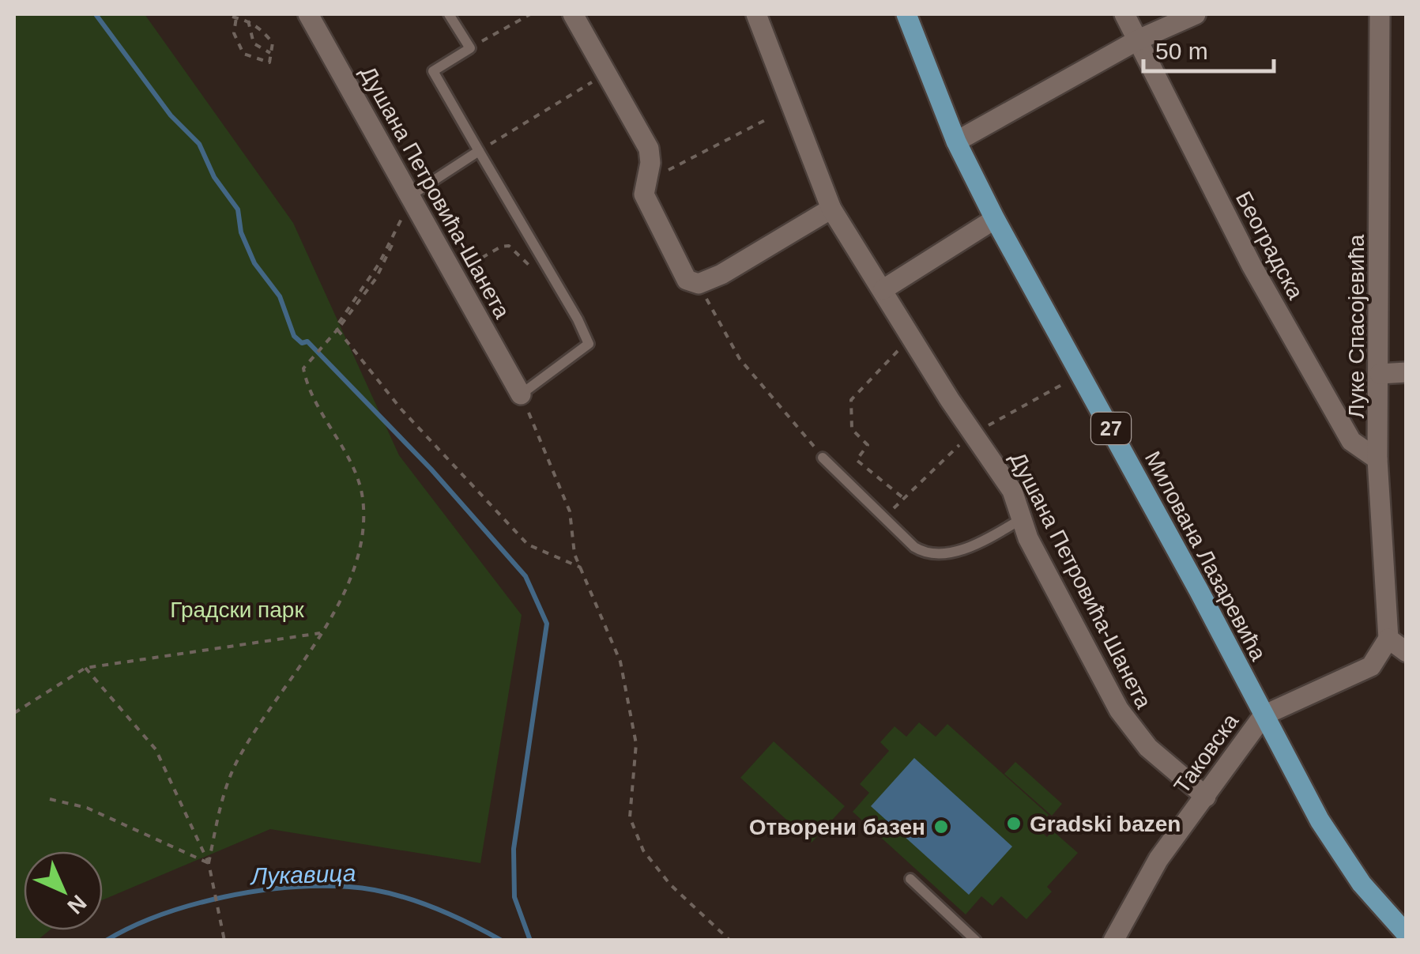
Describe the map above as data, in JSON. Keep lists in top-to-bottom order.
{
  "streets": {
    "main road": ["27", "Милована Лазаревића"],
    "street": [
      "Душана Петровића-Шанета",
      "Београдска",
      "Луке Спасојевића",
      "Таковска"
    ]
  },
  "crossings": [
    ["Душана Петровића-Шанета", "Таковска"],
    ["Београдска", "Луке Спасојевића"],
    ["Милована Лазаревића", "Таковска"]
  ],
  "water": ["Лукавица"],
  "parks": ["Градски парк"],
  "places": ["Gradski bazen", "Отворени базен"],
  "scale_bar": "50 m",
  "north": "bottom right"
}
